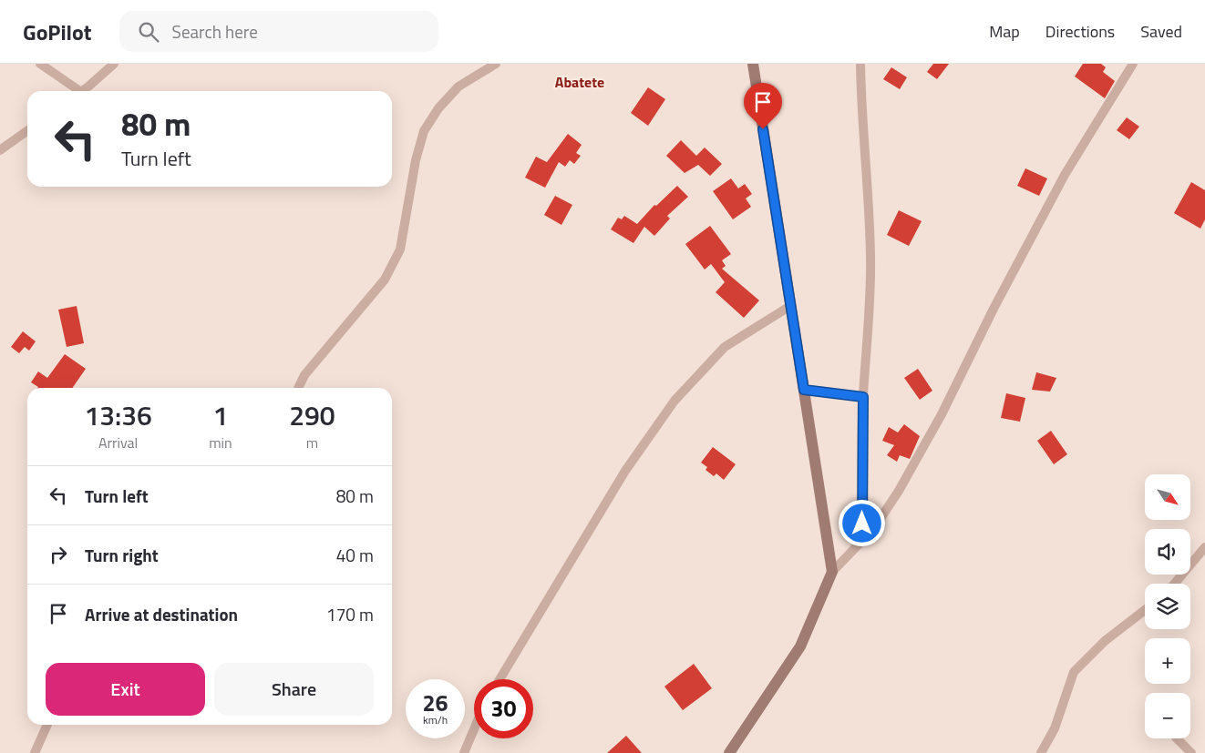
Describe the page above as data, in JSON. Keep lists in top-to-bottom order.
{
  "districts": ["Abatete"],
  "north": "bottom right",
  "page": {
    "header": "GoPilot",
    "search": "Search here",
    "nav": ["Map", "Directions", "Saved"],
    "turn": ["80 m", "Turn left"],
    "eta": [
      "13:36",
      "Arrival",
      "1",
      "min",
      "290",
      "m"
    ],
    "list": [
      {
        "name": "Turn left",
        "value": "80 m"
      },
      {
        "name": "Turn right",
        "value": "40 m"
      },
      {
        "name": "Arrive at destination",
        "value": "170 m"
      }
    ],
    "map_buttons": ["+", "−"],
    "buttons": ["Exit", "Share"],
    "speed": "26 km/h",
    "limit": "30"
  }
}
